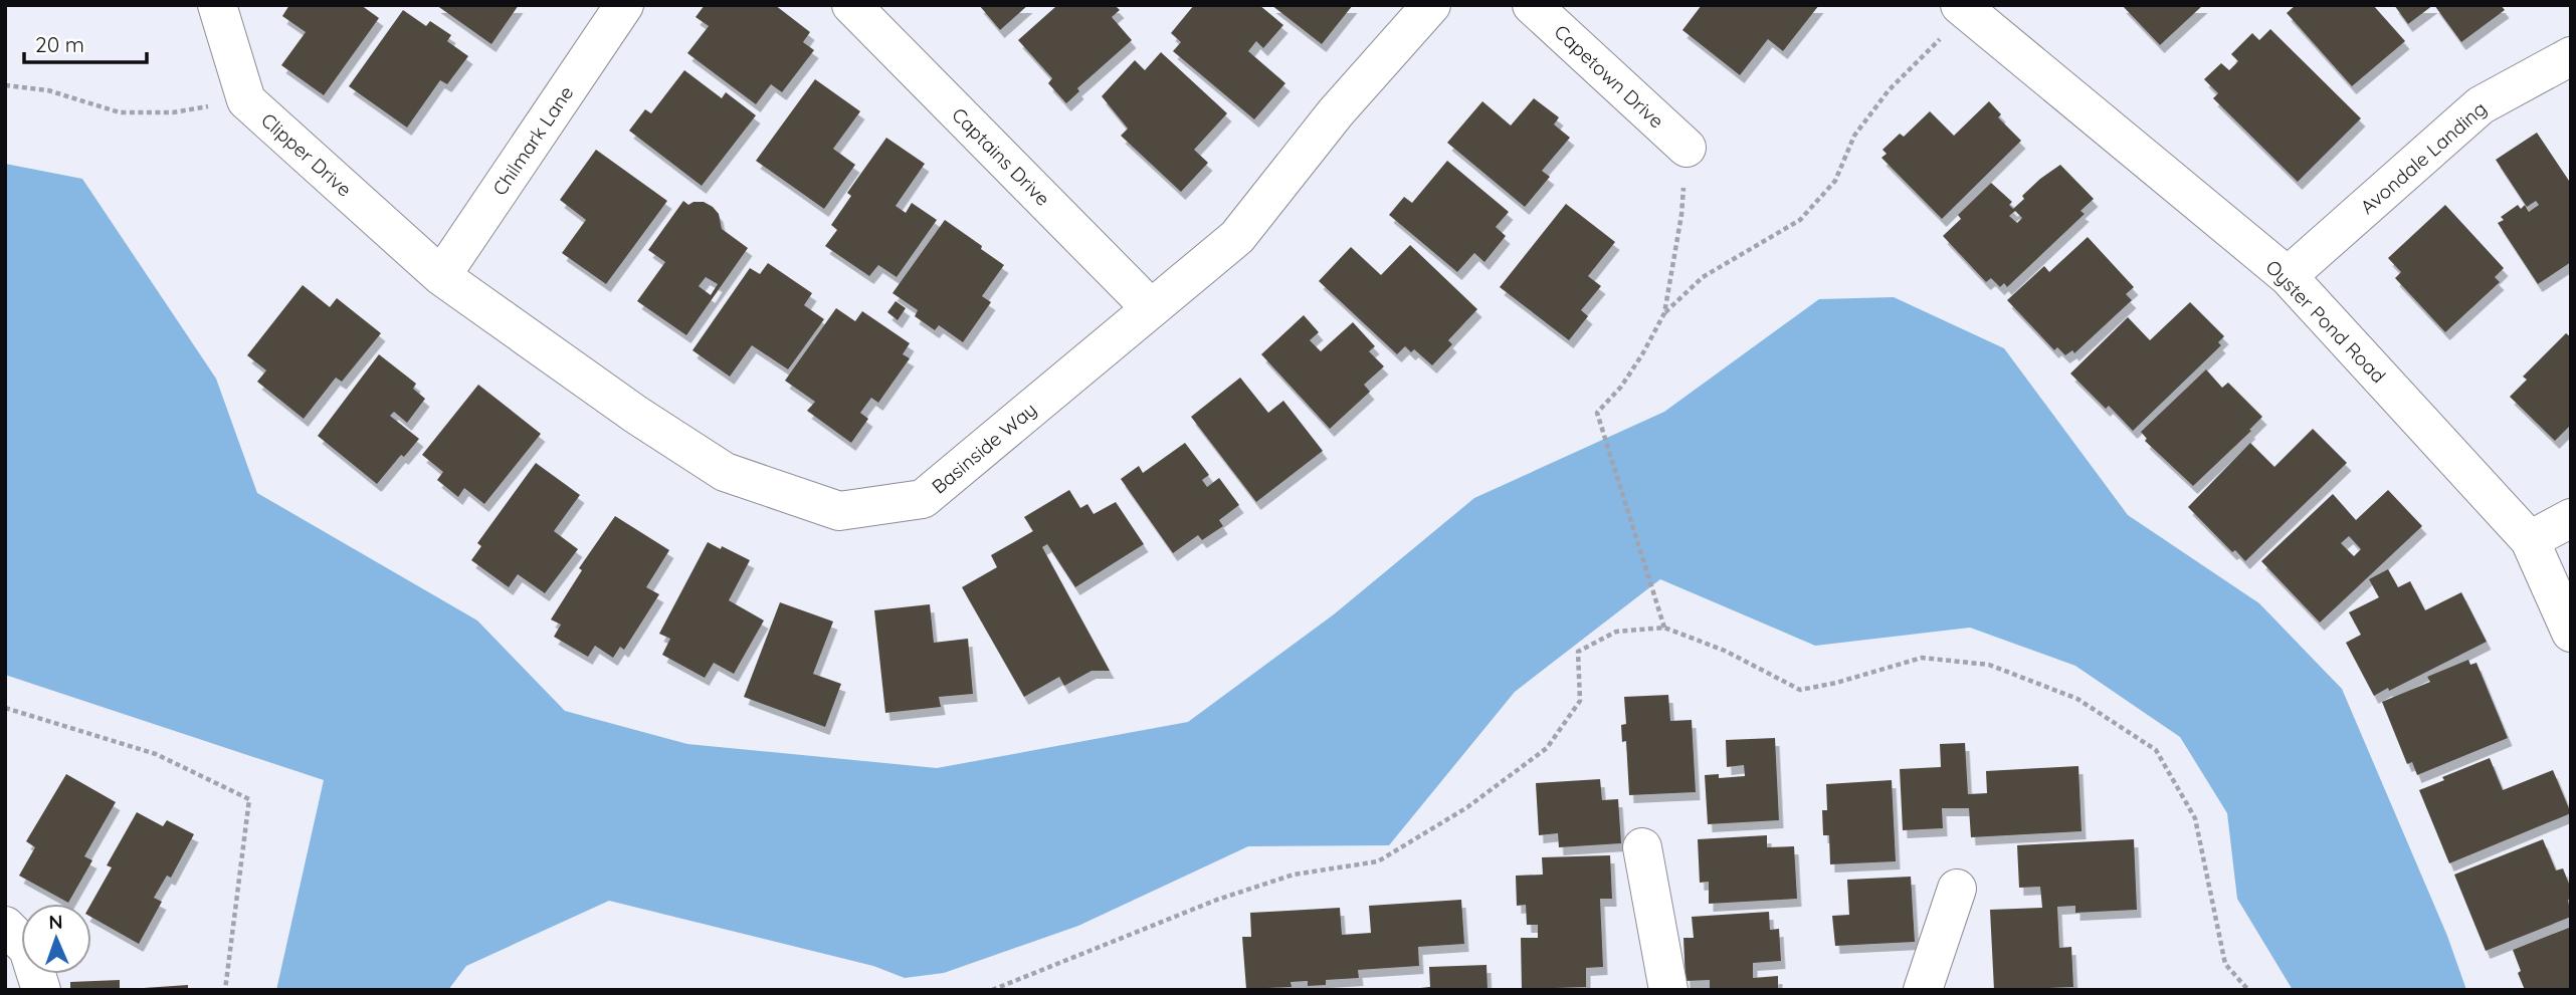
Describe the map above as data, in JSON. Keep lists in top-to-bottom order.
{
  "streets": {
    "street": [
      "Capetown Drive",
      "Chilmark Lane",
      "Clipper Drive",
      "Captains Drive",
      "Avondale Landing",
      "Oyster Pond Road",
      "Basinside Way"
    ]
  },
  "crossings": [
    ["Chilmark Lane", "Clipper Drive"],
    ["Chilmark Lane", "Basinside Way"],
    ["Clipper Drive", "Basinside Way"],
    ["Captains Drive", "Basinside Way"],
    ["Avondale Landing", "Oyster Pond Road"]
  ],
  "scale_bar": "20 m",
  "north": "top"
}
